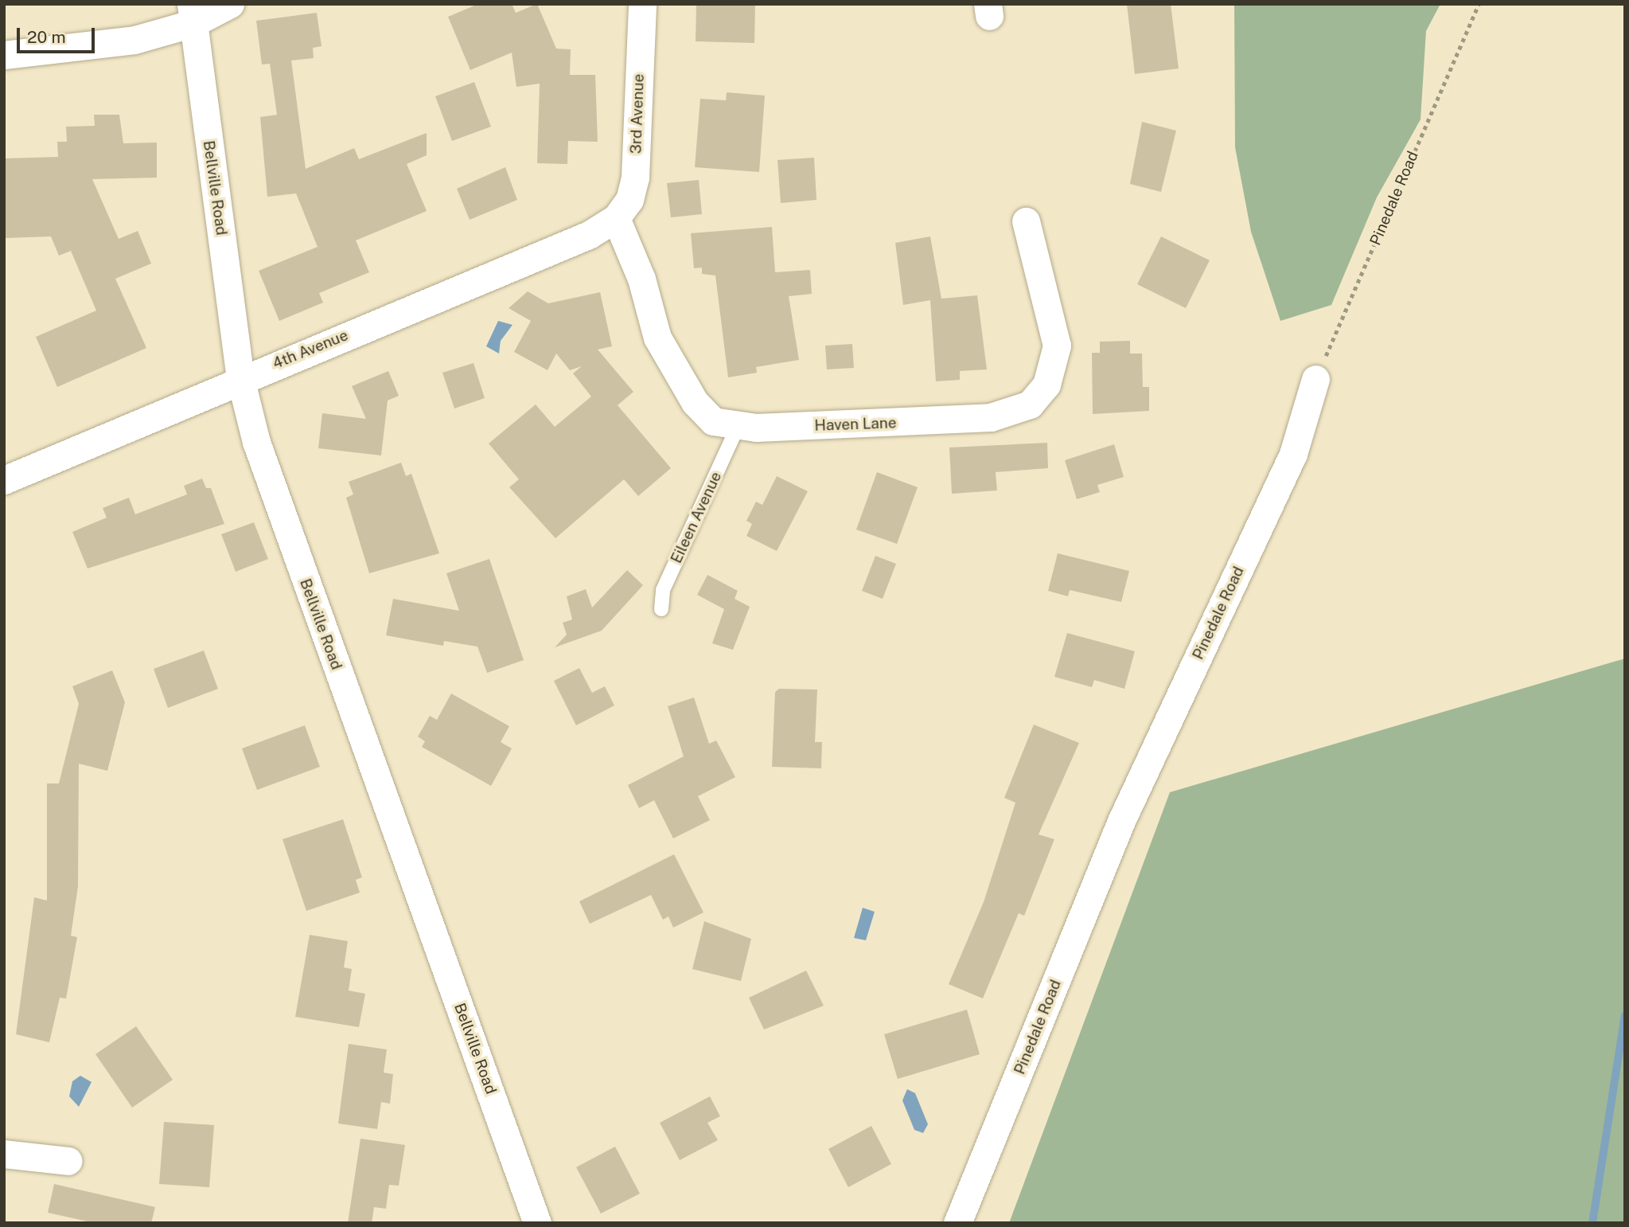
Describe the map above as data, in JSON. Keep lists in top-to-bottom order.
{
  "streets": {
    "street": [
      "3rd Avenue",
      "Bellville Road",
      "Pinedale Road",
      "4th Avenue",
      "Haven Lane"
    ],
    "lane": ["Eileen Avenue"]
  },
  "crossings": [
    ["3rd Avenue", "4th Avenue"],
    ["3rd Avenue", "Haven Lane"],
    ["Bellville Road", "4th Avenue"],
    ["4th Avenue", "Haven Lane"],
    ["Haven Lane", "Eileen Avenue"]
  ],
  "scale_bar": "20 m"
}
